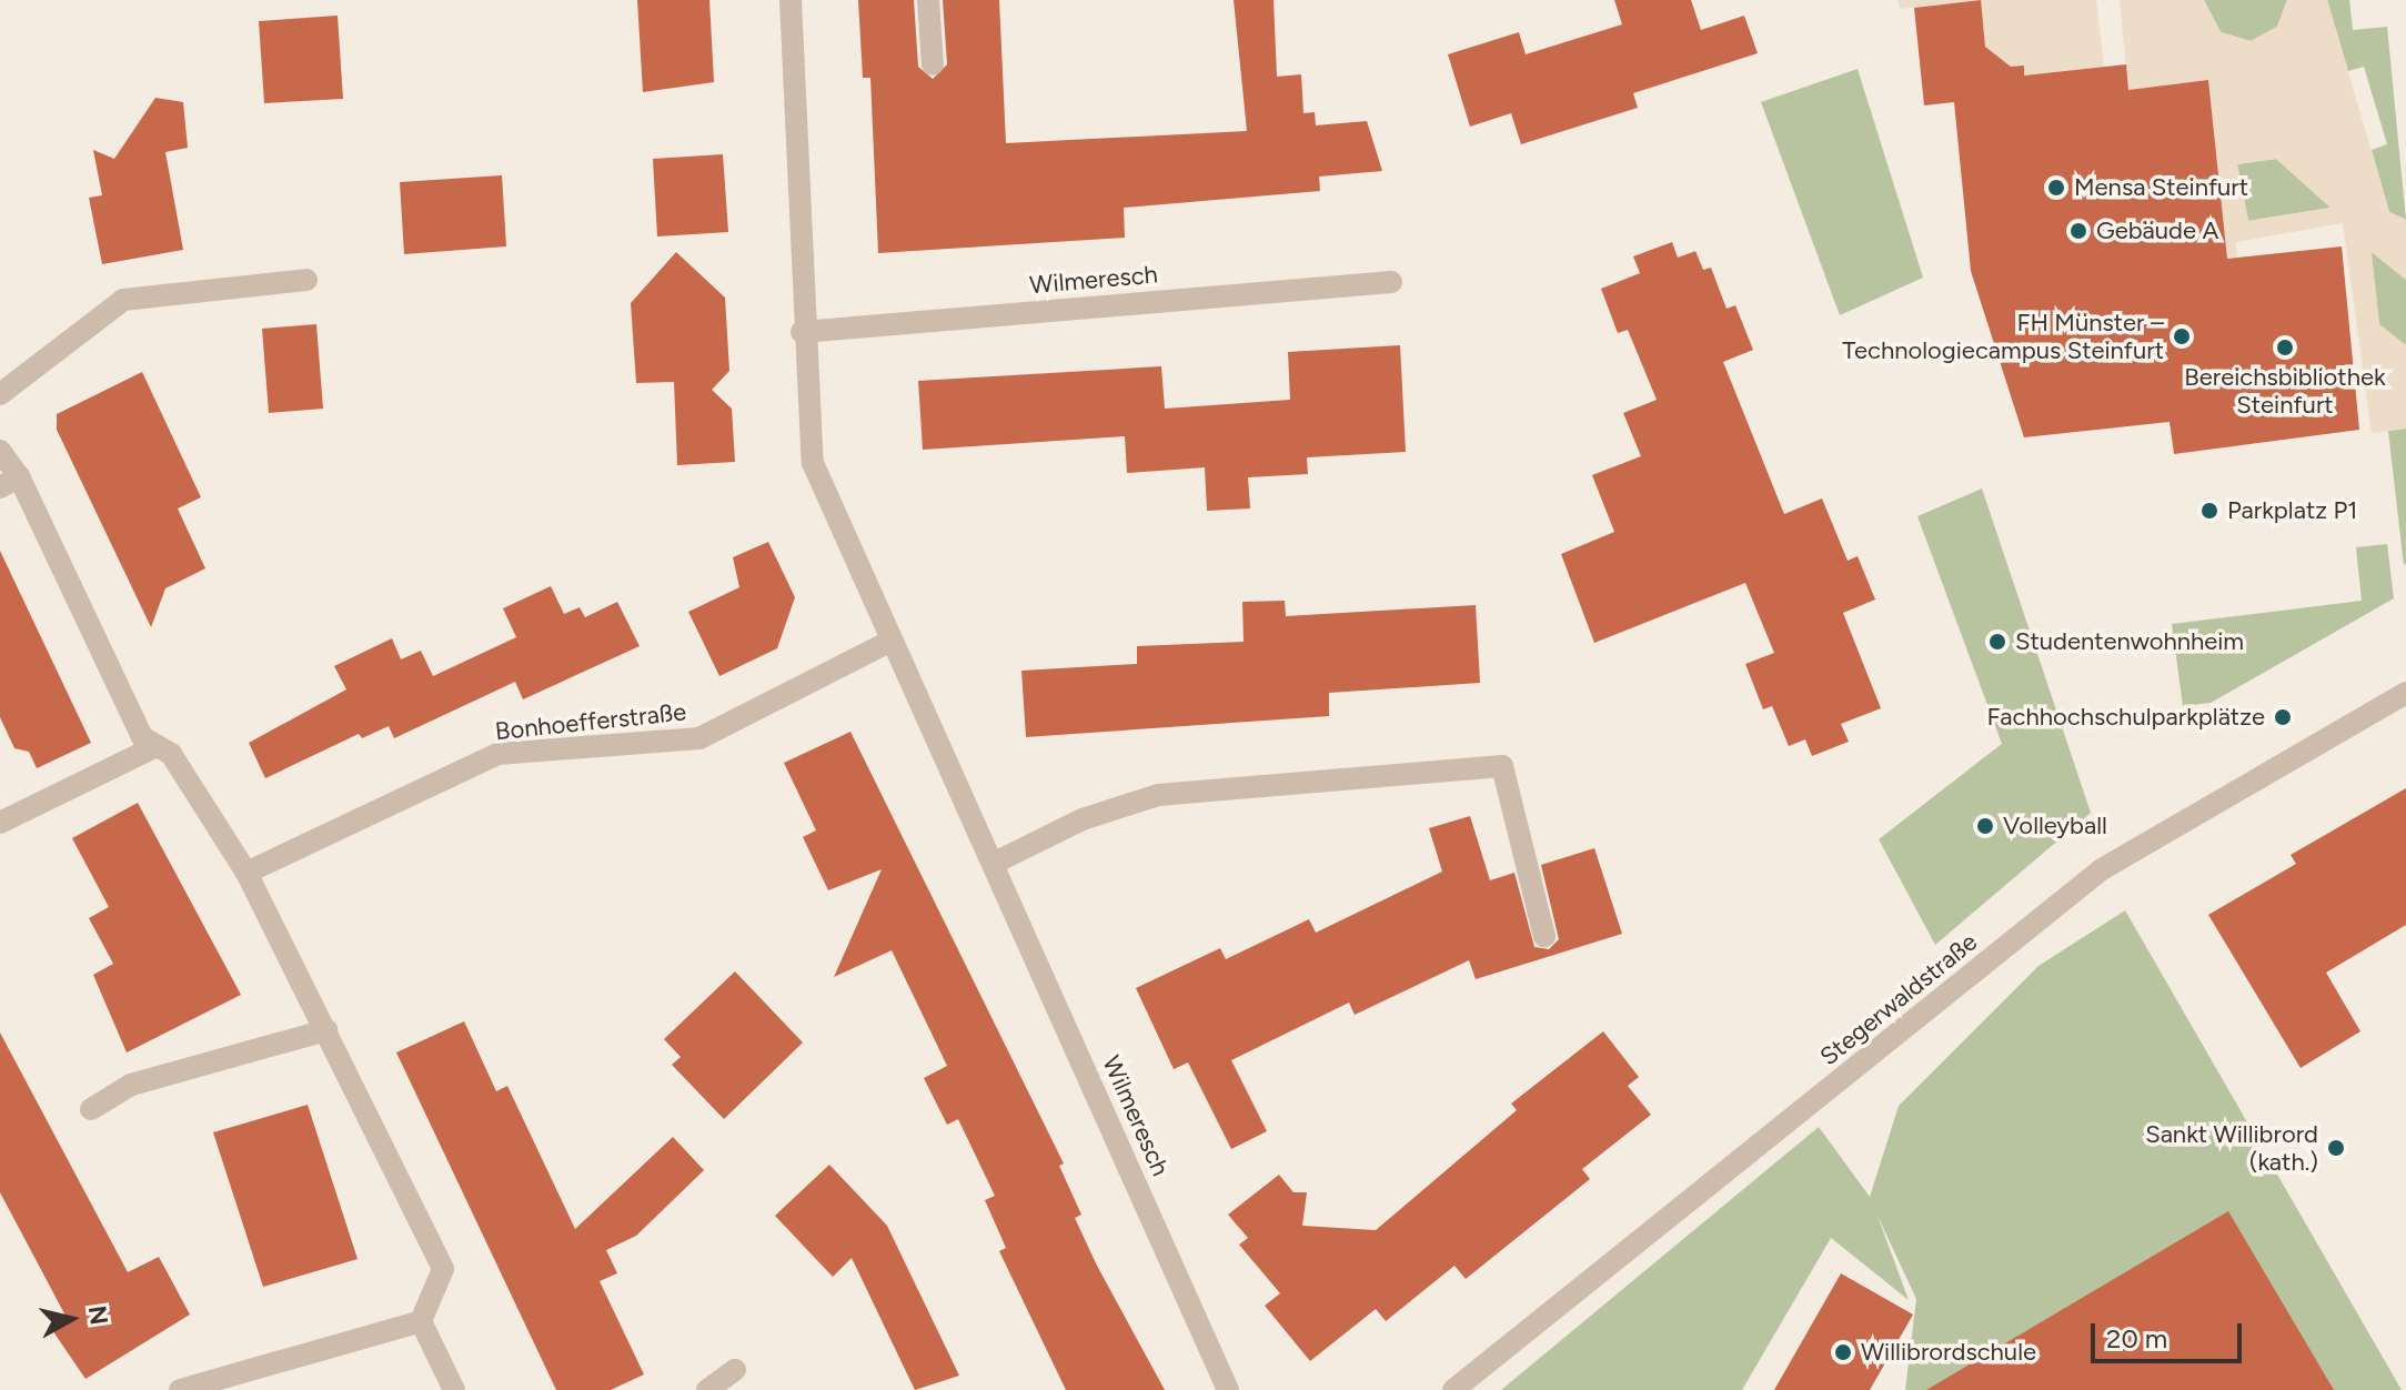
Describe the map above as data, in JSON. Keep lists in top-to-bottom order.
{
  "streets": {
    "street": ["Wilmeresch", "Bonhoefferstraße", "Stegerwaldstraße"]
  },
  "crossings": [
    ["Wilmeresch", "Bonhoefferstraße"]
  ],
  "places": [
    "Mensa Steinfurt",
    "Gebäude A",
    "FH Münster – Technologiecampus Steinfurt",
    "Bereichsbibliothek Steinfurt",
    "Parkplatz P1",
    "Studentenwohnheim",
    "Fachhochschulparkplätze",
    "Volleyball",
    "Sankt Willibrord (kath.)",
    "Willibrordschule"
  ],
  "scale_bar": "20 m",
  "north": "right"
}
